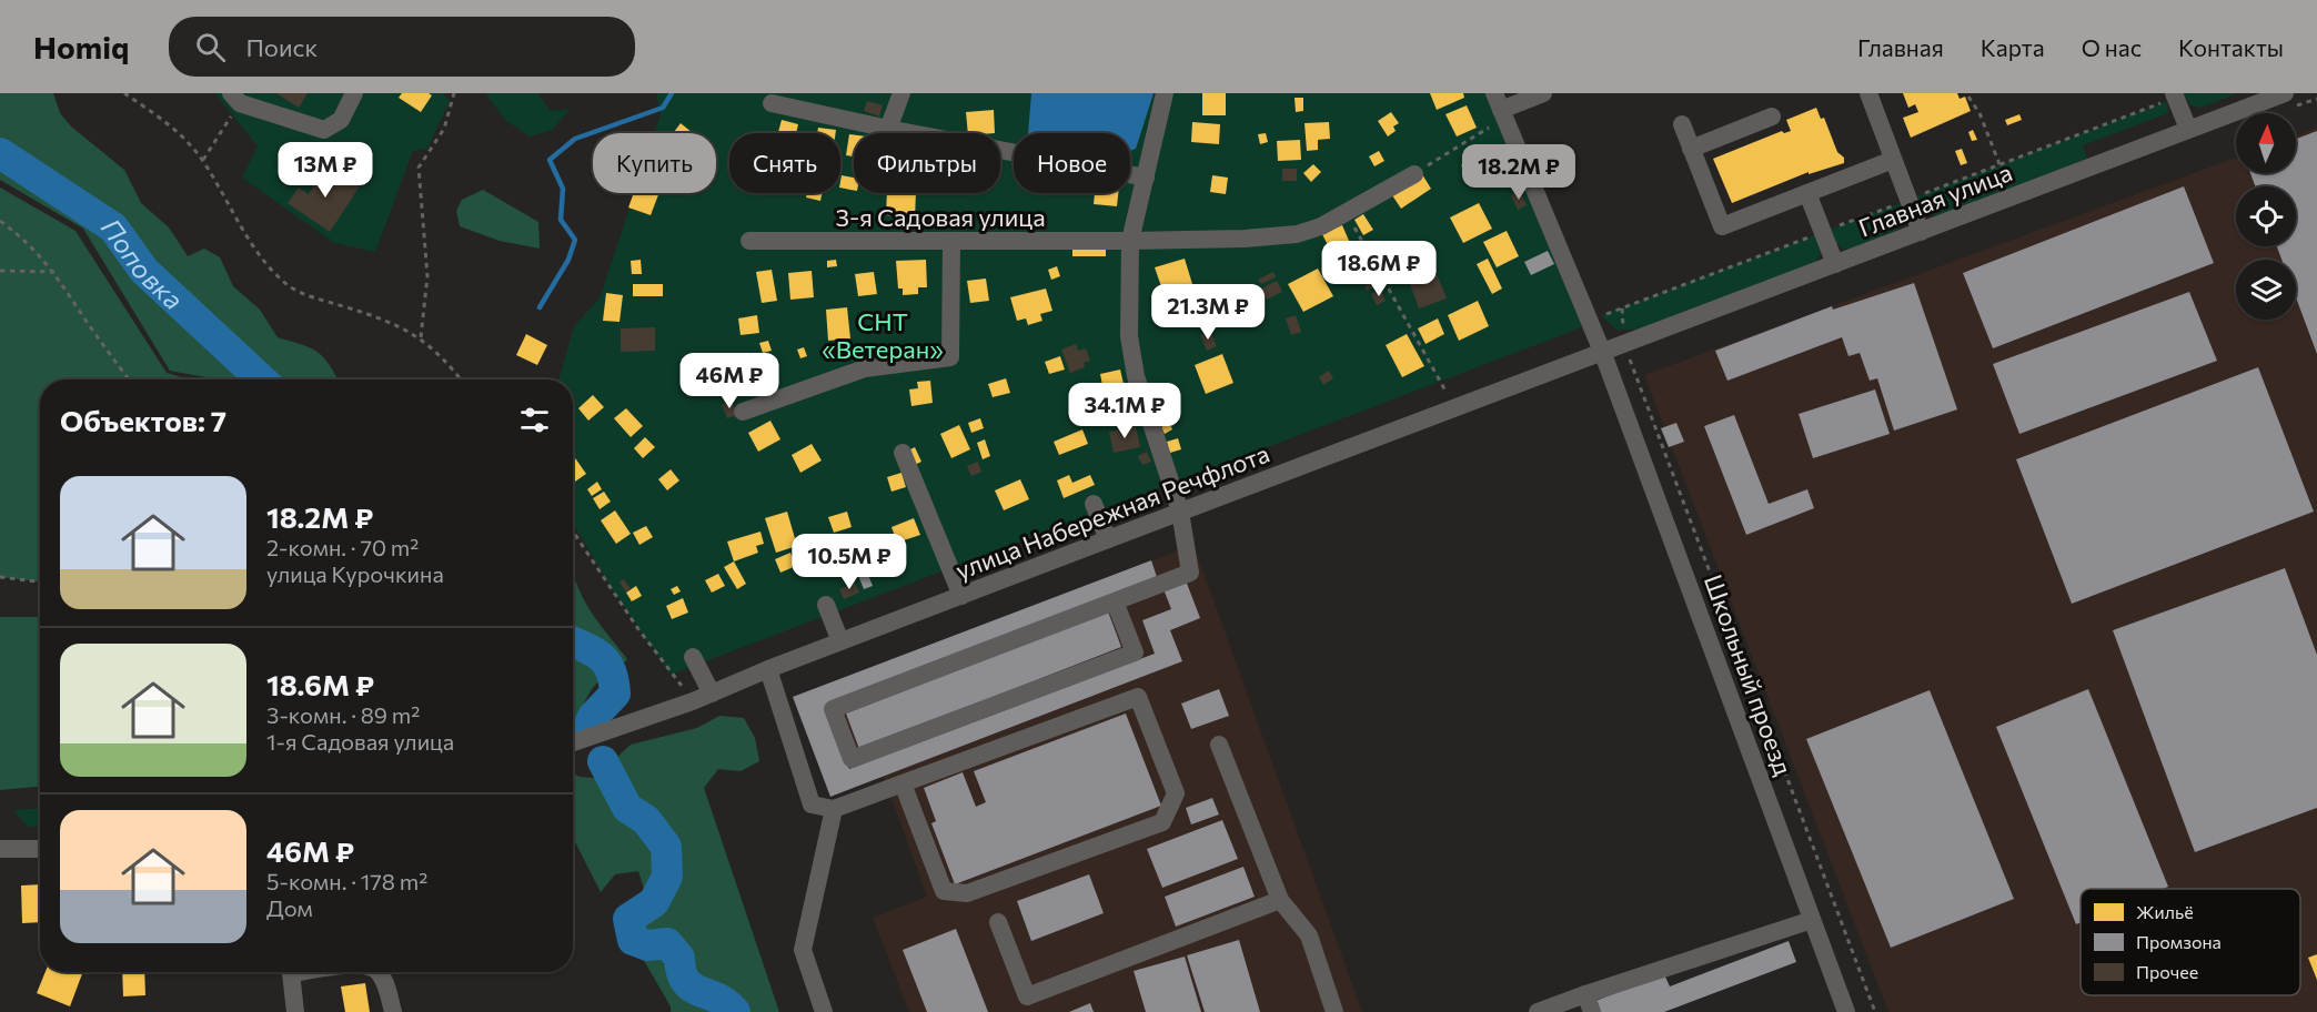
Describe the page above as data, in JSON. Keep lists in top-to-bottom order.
{
  "streets": {
    "street": [
      "Главная улица",
      "3-я Садовая улица",
      "улица Набережная Речфлота",
      "Школьный проезд"
    ]
  },
  "crossings": [
    ["Главная улица", "улица Набережная Речфлота"],
    ["Главная улица", "Школьный проезд"],
    ["улица Набережная Речфлота", "Школьный проезд"]
  ],
  "water": ["Поповка"],
  "parks": ["СНТ «Ветеран»"],
  "legend": ["Жильё", "Промзона", "Прочее"],
  "north": "top",
  "page": {
    "header": "Homiq",
    "search": "Поиск",
    "nav": [
      "Главная",
      "Карта",
      "О нас",
      "Контакты"
    ],
    "chip": [
      "Купить",
      "Снять",
      "Фильтры",
      "Новое"
    ],
    "price": [
      "13M ₽",
      "18.2M ₽",
      "18.6M ₽",
      "21.3M ₽",
      "46M ₽",
      "34.1M ₽",
      "10.5M ₽"
    ],
    "heading": "Объектов: 7",
    "list": [
      {
        "name": "18.2M ₽",
        "note": "2-комн. · 70 m² · улица Курочкина"
      },
      {
        "name": "18.6M ₽",
        "note": "3-комн. · 89 m² · 1-я Садовая улица"
      },
      {
        "name": "46M ₽",
        "note": "5-комн. · 178 m² · Дом"
      }
    ]
  }
}
